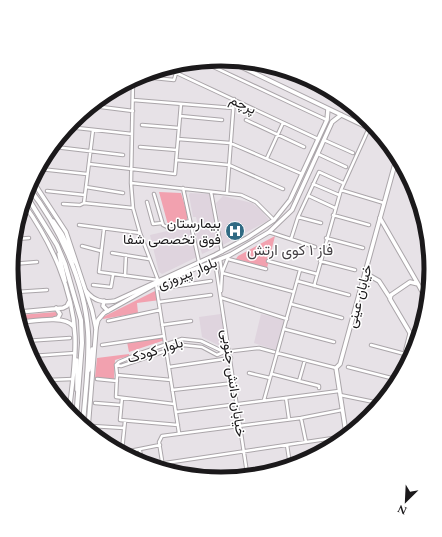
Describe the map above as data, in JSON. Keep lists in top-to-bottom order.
{
  "streets": {
    "street": [
      "پرچم",
      "بلوار پیروزی",
      "خیابان عینی",
      "بلوار کودک",
      "خیابان دانش جنوبی"
    ]
  },
  "crossings": [
    ["پرچم", "بلوار پیروزی"],
    ["بلوار پیروزی", "خیابان دانش جنوبی"]
  ],
  "districts": ["فاز ۱ کوی ارتش"],
  "places": {
    "hospital": ["بیمارستان فوق تخصصی شفا"]
  },
  "north": "bottom left"
}
